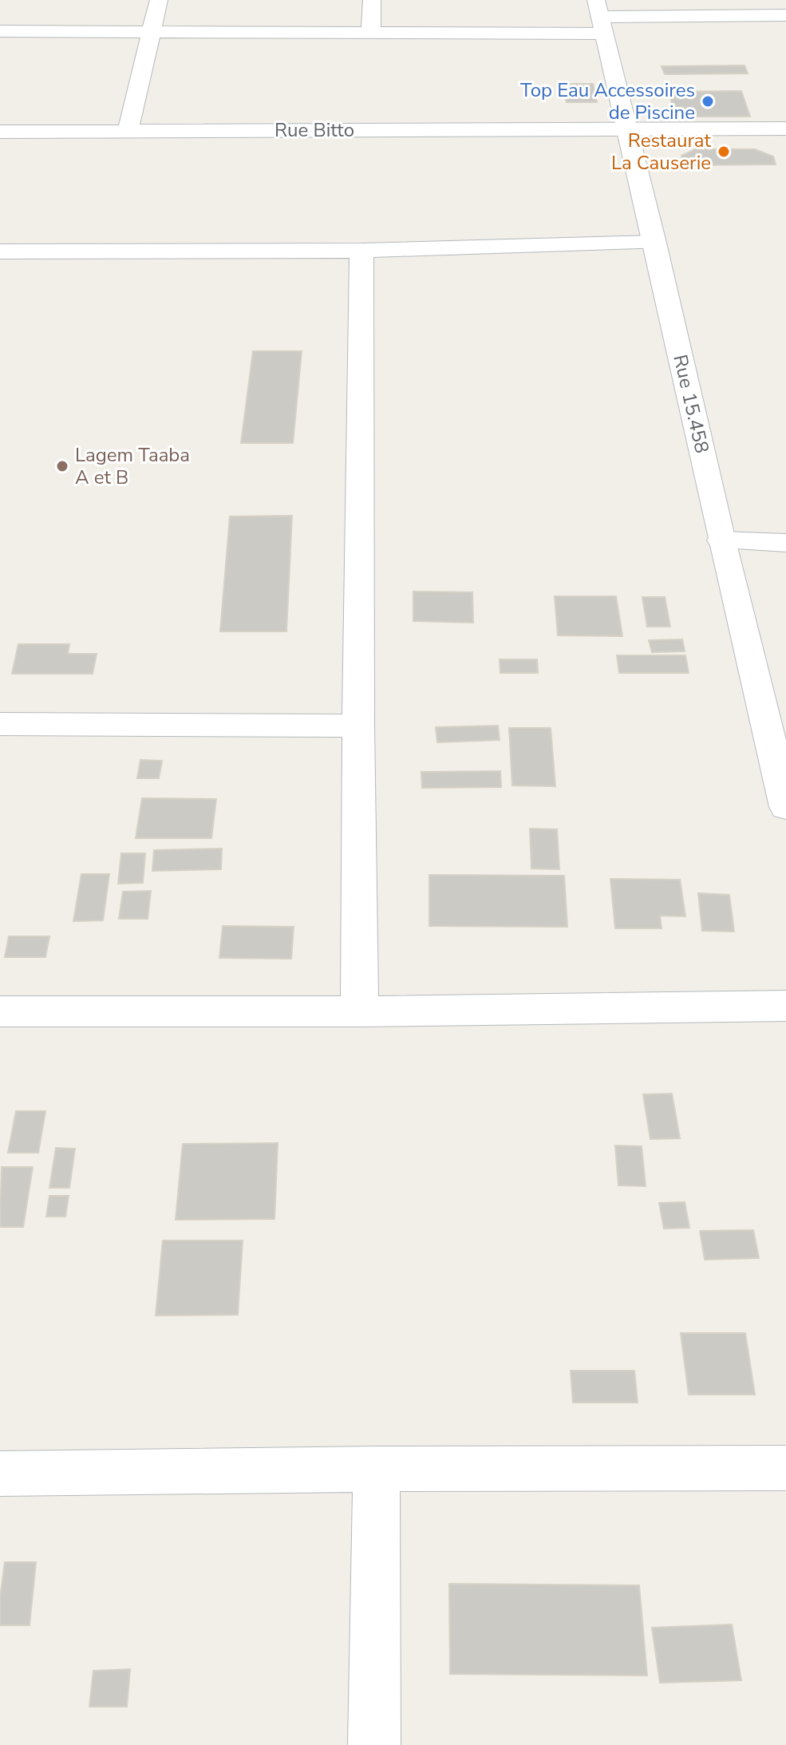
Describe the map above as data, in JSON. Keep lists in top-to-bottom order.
{
  "streets": {
    "street": ["Rue Bitto", "Rue 15.458"]
  },
  "crossings": [
    ["Rue Bitto", "Rue 15.458"]
  ],
  "places": ["Top Eau Accessoires de Piscine", "Restaurat La Causerie", "Lagem Taaba A et B"]
}
